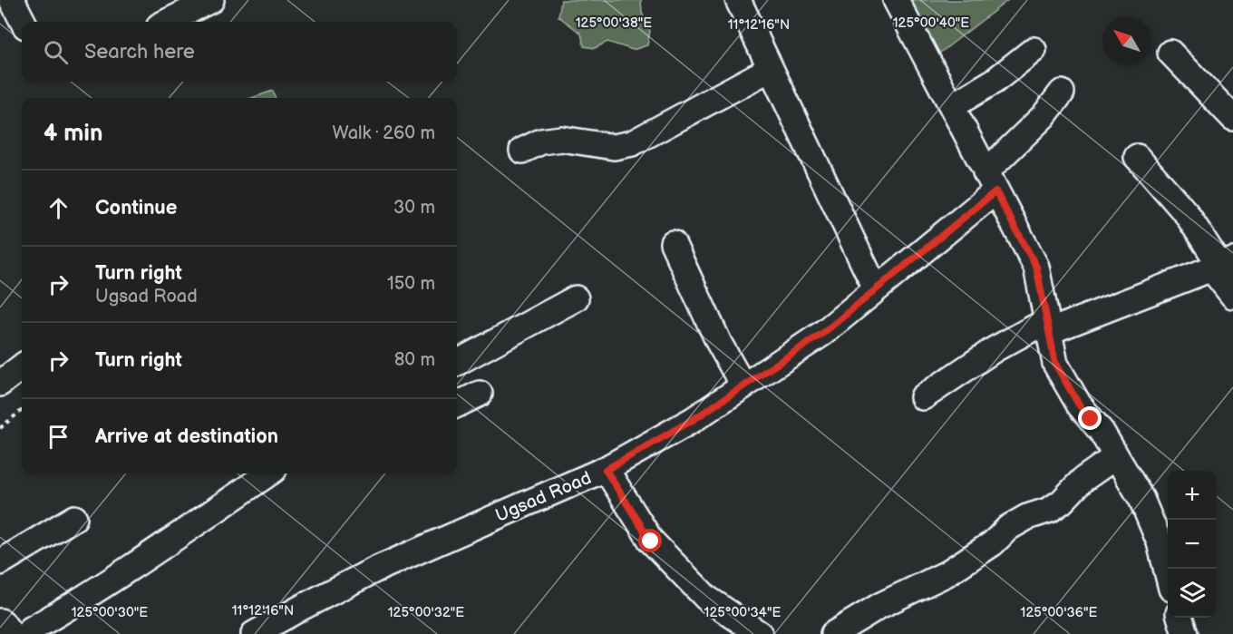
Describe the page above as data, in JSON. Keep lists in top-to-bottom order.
{
  "streets": {
    "street": ["Ugsad Road"]
  },
  "north": "top left",
  "page": {
    "search": "Search here",
    "heading": ["4 min", "Walk · 260 m"],
    "list": [
      ["Continue", "30 m"],
      ["Turn right", "Ugsad Road", "150 m"],
      ["Turn right", "80 m"],
      "Arrive at destination"
    ],
    "map_buttons": ["+", "−"]
  },
  "coordinates": [
    "125°00'38\"E",
    "125°00'40\"E",
    "11°12'16\"N",
    "125°00'30\"E",
    "125°00'32\"E",
    "125°00'34\"E",
    "125°00'36\"E"
  ]
}
